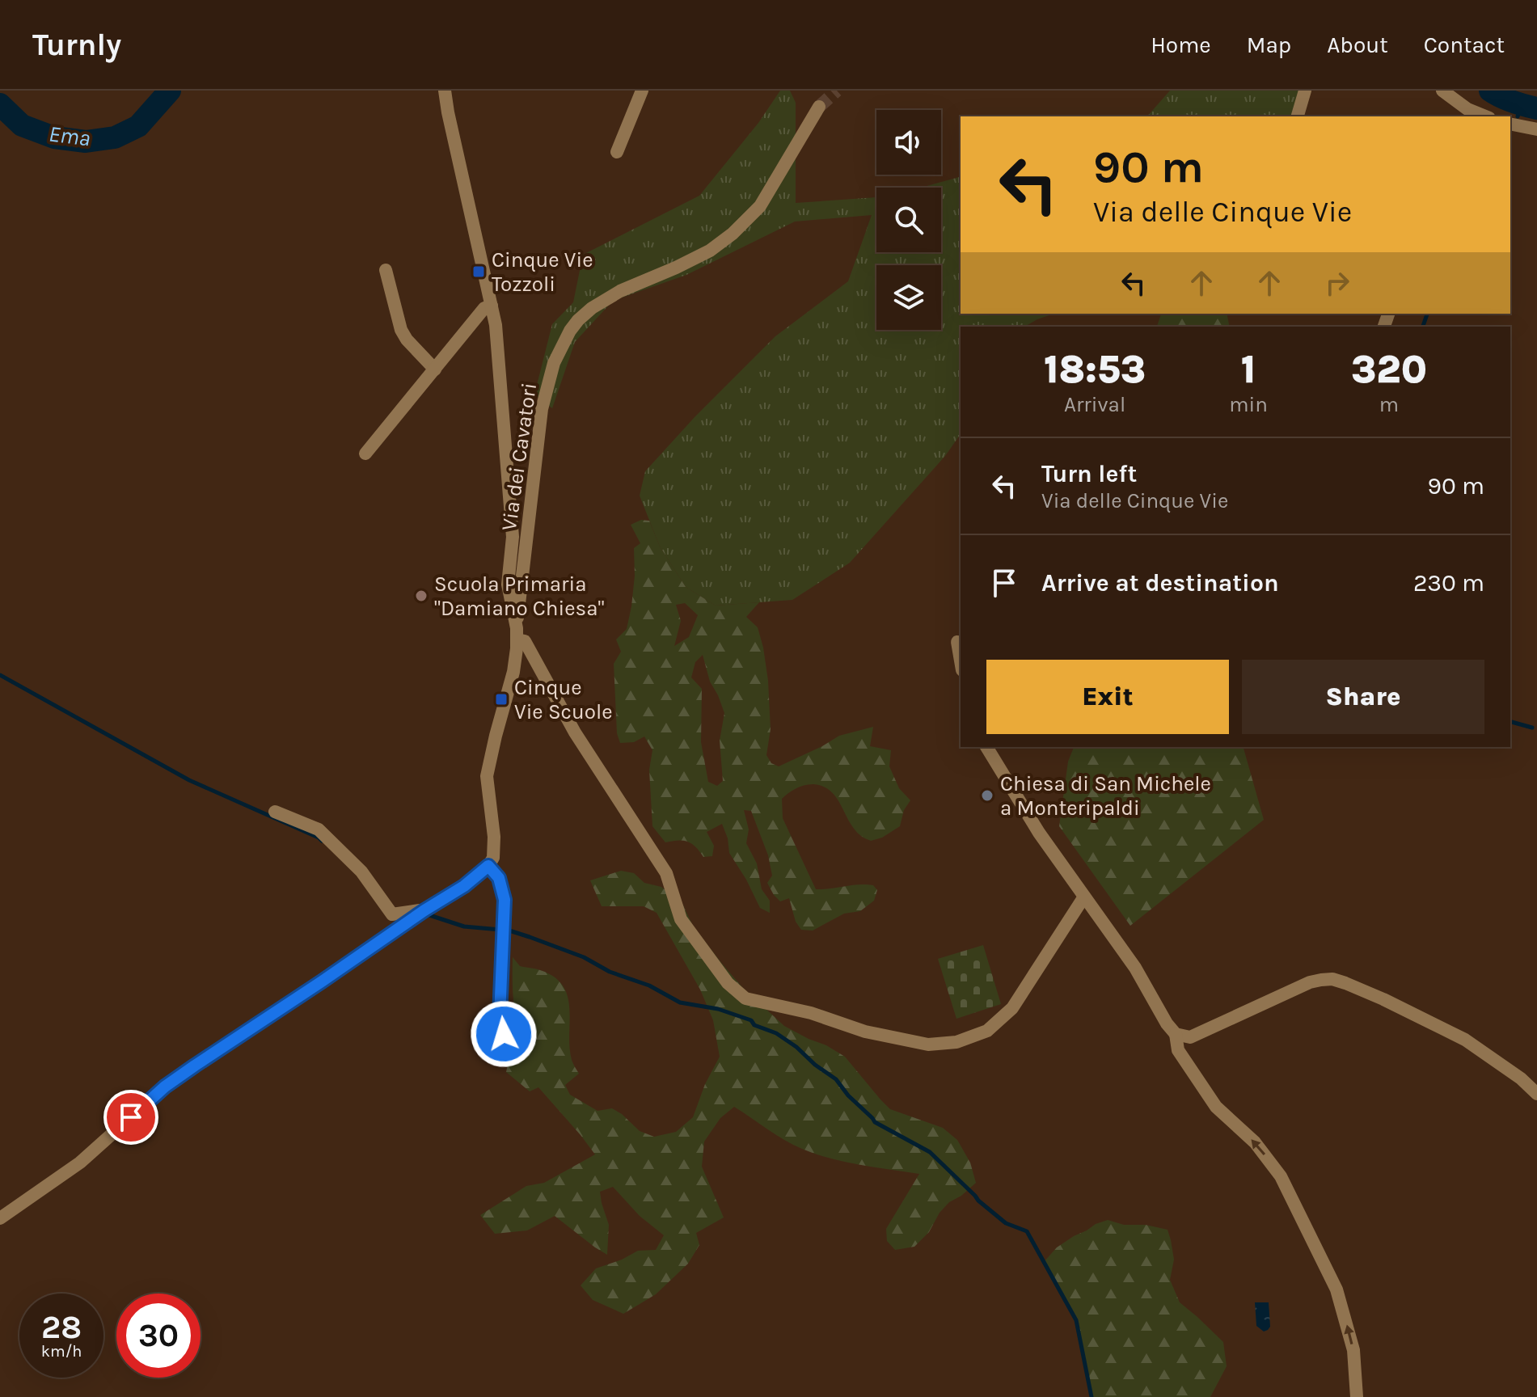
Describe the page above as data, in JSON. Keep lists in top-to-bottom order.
{
  "streets": {
    "street": ["Via dei Cavatori"]
  },
  "water": ["Ema"],
  "places": {
    "transit": ["Cinque Vie Tozzoli", "Cinque Vie Scuole"],
    "other": ["Scuola Primaria \"Damiano Chiesa\"", "Chiesa di San Michele a Monteripaldi"]
  },
  "page": {
    "header": "Turnly",
    "nav": [
      "Home",
      "Map",
      "About",
      "Contact"
    ],
    "turn": ["90 m", "Via delle Cinque Vie"],
    "eta": [
      "18:53",
      "Arrival",
      "1",
      "min",
      "320",
      "m"
    ],
    "list": [
      {
        "name": "Turn left",
        "note": "Via delle Cinque Vie",
        "value": "90 m"
      },
      {
        "name": "Arrive at destination",
        "value": "230 m"
      }
    ],
    "buttons": ["Exit", "Share"],
    "speed": "28 km/h",
    "limit": "30"
  }
}
